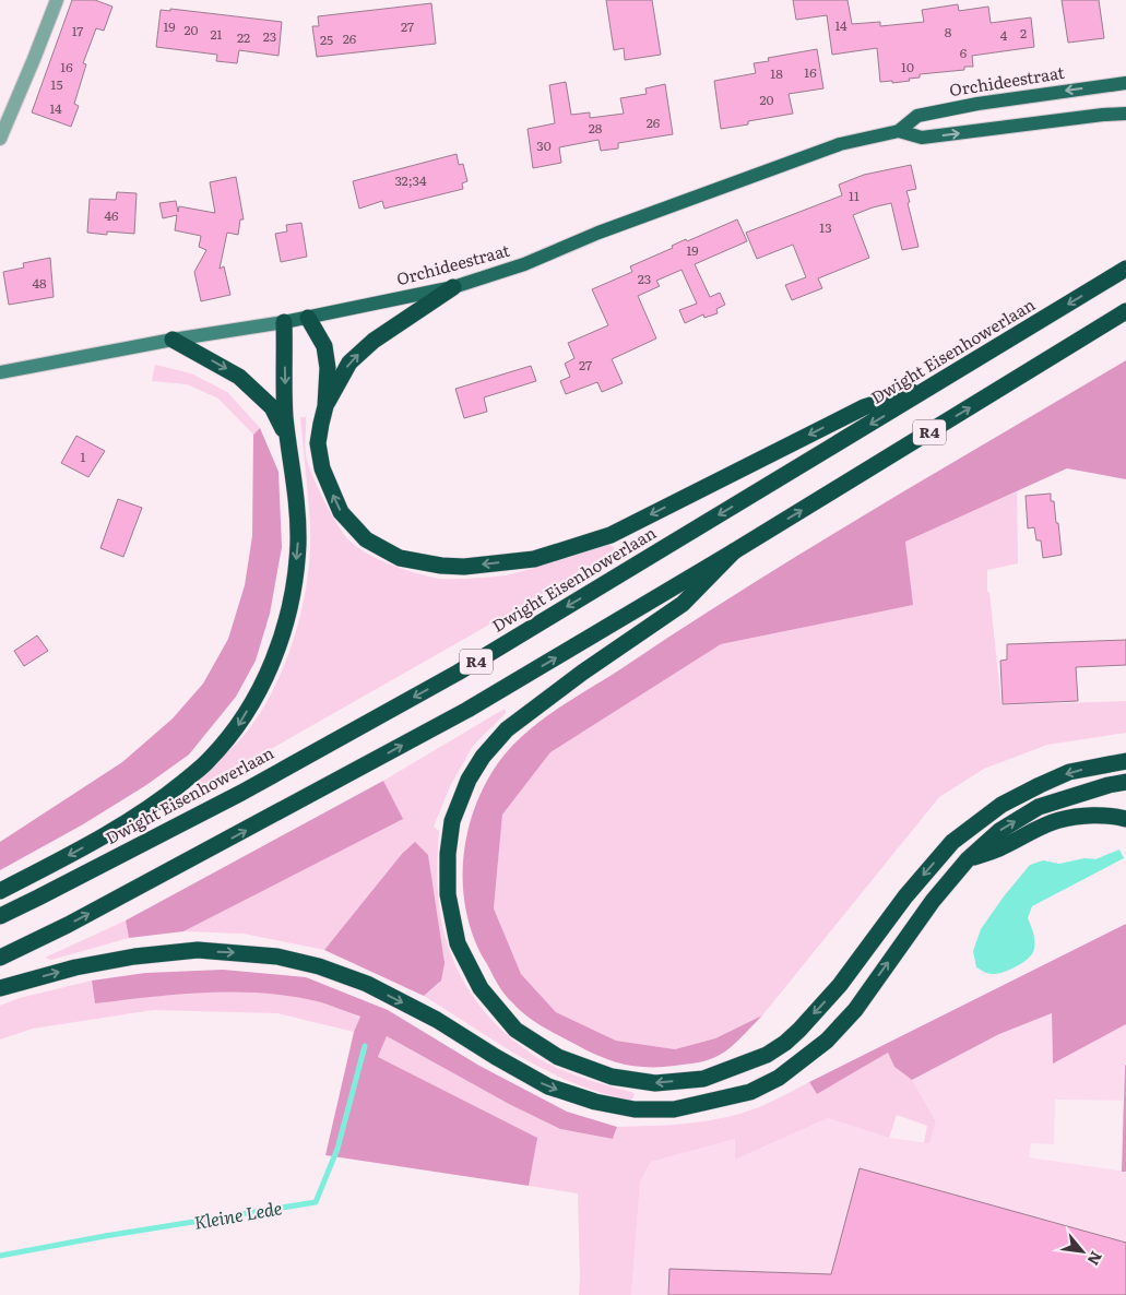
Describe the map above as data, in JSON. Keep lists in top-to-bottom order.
{
  "streets": {
    "highway": ["Dwight Eisenhowerlaan", "R4"],
    "main road": ["Orchideestraat"]
  },
  "water": ["Kleine Lede"],
  "house_numbers": [
    "14",
    "19",
    "27",
    "20",
    "17",
    "8",
    "2",
    "21",
    "4",
    "23",
    "22",
    "26",
    "25",
    "6",
    "16",
    "10",
    "16",
    "18",
    "15",
    "20",
    "14",
    "26",
    "28",
    "30",
    "32;34",
    "11",
    "46",
    "13",
    "19",
    "23",
    "48",
    "27",
    "1"
  ],
  "north": "bottom right"
}
